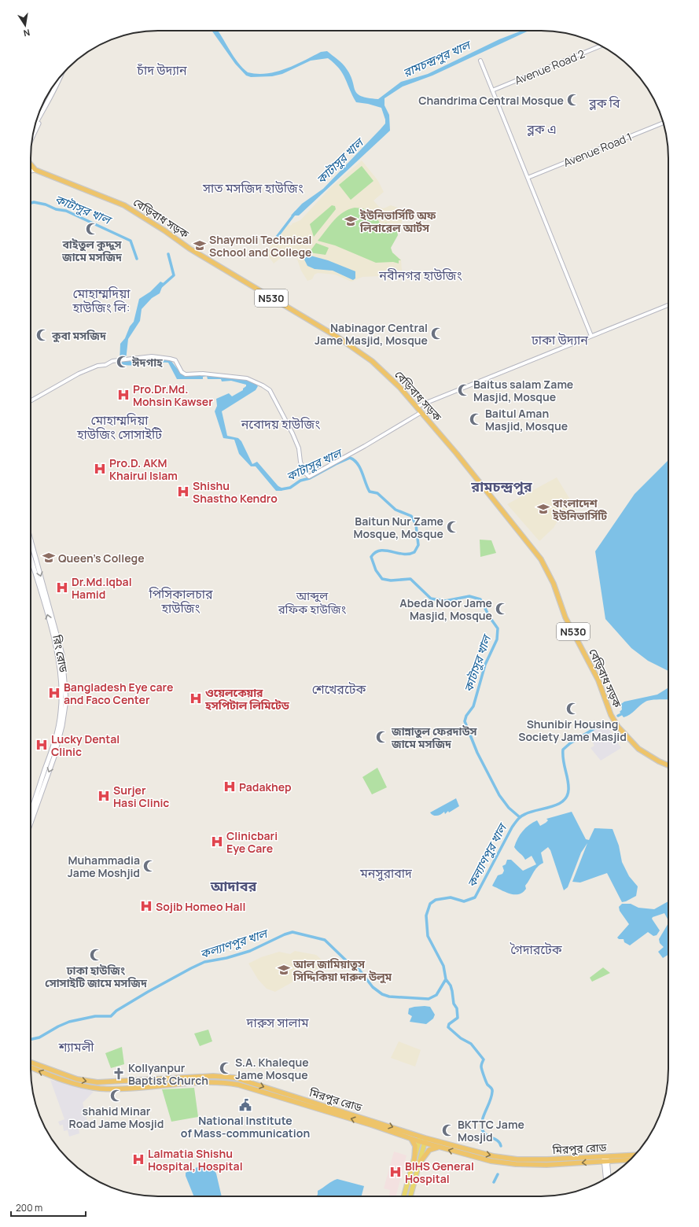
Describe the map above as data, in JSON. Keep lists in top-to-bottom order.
{
  "streets": {
    "highway": ["বেড়িবাধ সড়ক", "N530", "মিরপুর রোড"],
    "main road": ["রিং রোড"],
    "street": ["Avenue Road 2", "Avenue Road 1"]
  },
  "districts": [
    "চাঁদ উদ্যান",
    "ব্লক বি",
    "ব্লক এ",
    "সাত মসজিদ হাউজিং",
    "নবীনগর হাউজিং",
    "মোহাম্মদিয়া হাউজিং লি:",
    "ঢাকা উদ্যান",
    "মোহাম্মদিয়া হাউজিং সোসাইটি",
    "নবোদয় হাউজিং",
    "রামচন্দ্রপুর",
    "পিসিকালচার হাউজিং",
    "আব্দুল রফিক হাউজিং",
    "শেখেরটেক",
    "মনসুরাবাদ",
    "আদাবর",
    "গৈদারটেক",
    "দারুস সালাম",
    "শ্যামলী"
  ],
  "water": ["রামচন্দ্রপুর খাল", "কাটাসুর খাল", "কল্যাণপুর খাল"],
  "places": {
    "mosque": [
      "Chandrima Central Mosque",
      "বাইতুল কুদ্দুস জামে মসজিদ",
      "Nabinagor Central Jame Masjid, Mosque",
      "কুবা মসজিদ",
      "ঈদগাহ",
      "Baitus salam Zame Masjid, Mosque",
      "Baitul Aman Masjid, Mosque",
      "Baitun Nur Zame Mosque, Mosque",
      "Abeda Noor Jame Masjid, Mosque",
      "Shunibir Housing Society Jame Masjid",
      "জান্নাতুল ফেরদাউস জামে মসজিদ",
      "Muhammadia Jame Moshjid",
      "ঢাকা হাউজিং সোসাইটি জামে মসজিদ",
      "S.A. Khaleque Jame Mosque",
      "shahid Minar Road Jame Mosjid",
      "BKTTC Jame Mosjid"
    ],
    "school or university": [
      "ইউনিভার্সিটি অফ লিবারেল আর্টস",
      "Shaymoli Technical School and College",
      "বাংলাদেশ ইউনিভার্সিটি",
      "Queen's College",
      "আল জামিয়াতুস সিদ্দিকিয়া দারুল উলুম"
    ],
    "hospital": [
      "Pro.Dr.Md. Mohsin Kawser",
      "Pro.D. AKM Khairul Islam",
      "Shishu Shastho Kendro",
      "Dr.Md.Iqbal Hamid",
      "Bangladesh Eye care and Faco Center",
      "ওয়েলকেয়ার হসপিটাল লিমিটেড",
      "Lucky Dental Clinic",
      "Padakhep",
      "Surjer Hasi Clinic",
      "Clinicbari Eye Care",
      "Sojib Homeo Hall",
      "Lalmatia Shishu Hospital, Hospital",
      "BIHS General Hospital"
    ],
    "church": ["Kollyanpur Baptist Church"],
    "public building": ["National Institute of Mass-communication"]
  },
  "scale_bar": "200 m",
  "north": "bottom"
}
